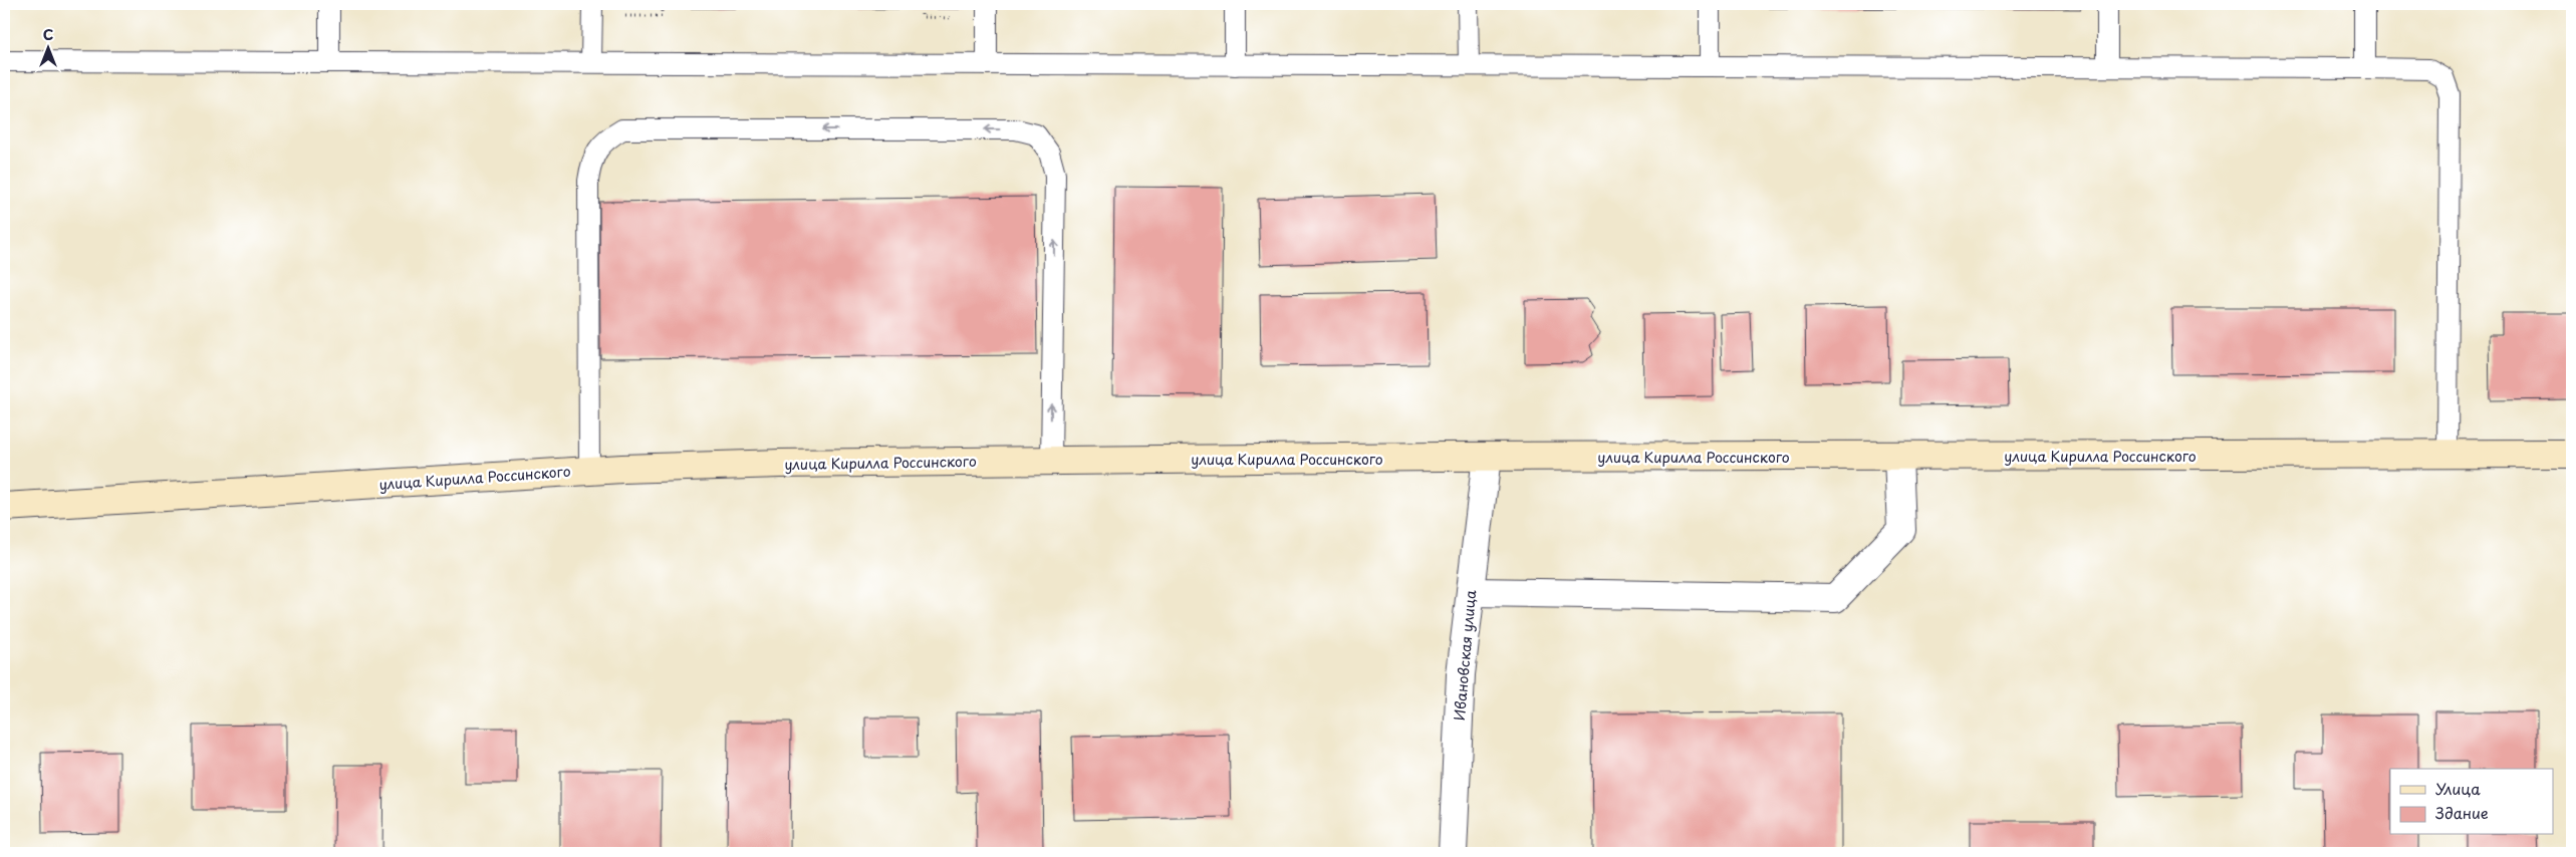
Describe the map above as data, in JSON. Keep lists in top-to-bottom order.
{
  "streets": {
    "main road": ["улица Кирилла Россинского"],
    "street": ["Ивановская улица"]
  },
  "crossings": [
    ["улица Кирилла Россинского", "Ивановская улица"]
  ],
  "legend": ["Улица", "Здание"],
  "north": "top"
}
